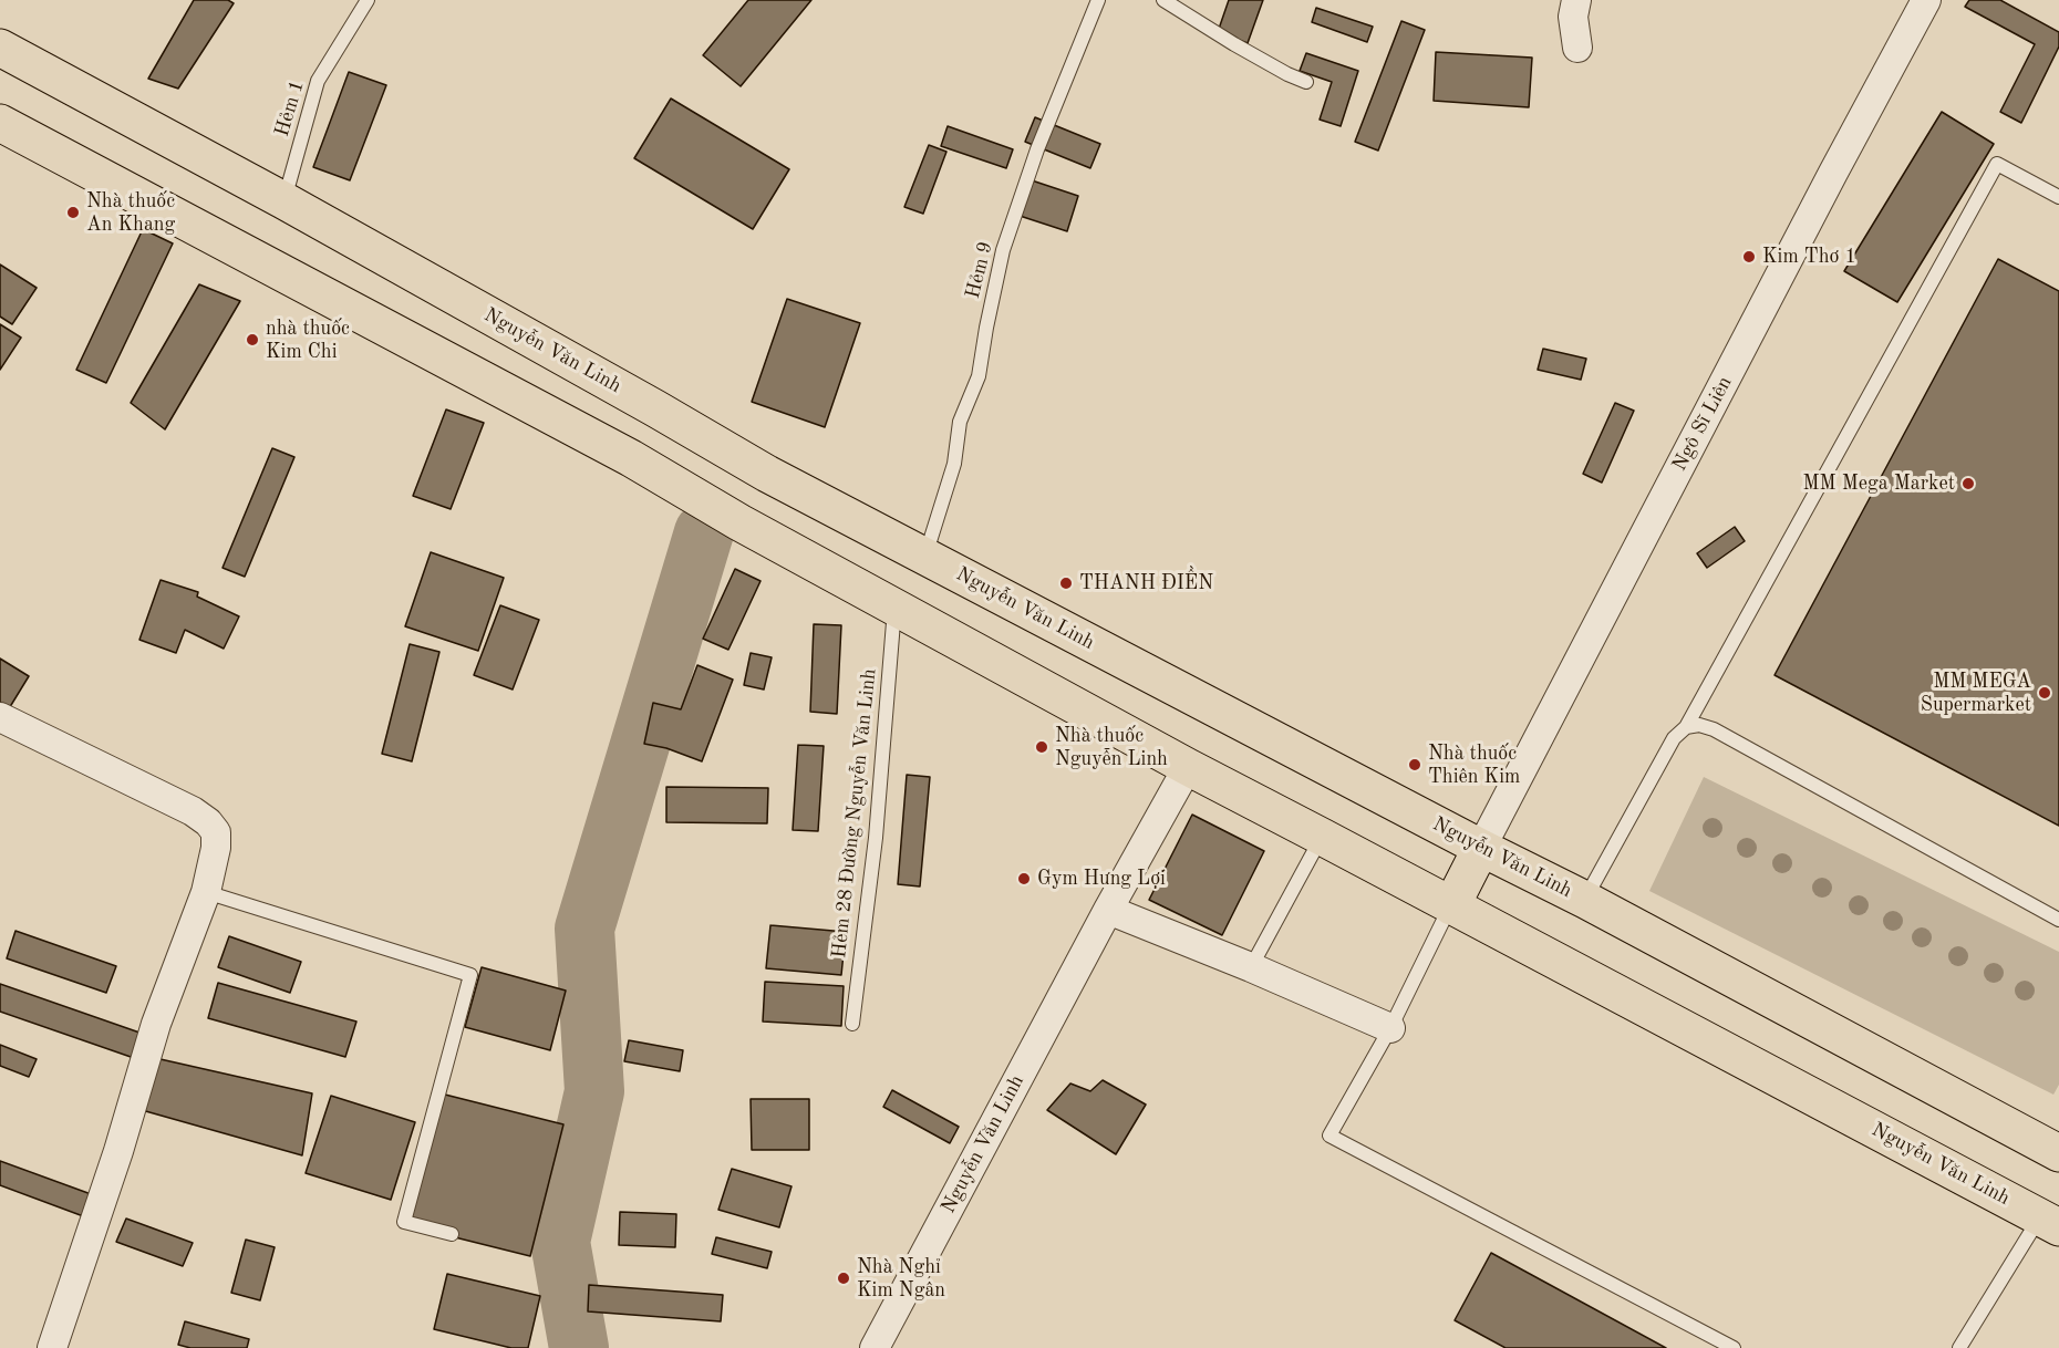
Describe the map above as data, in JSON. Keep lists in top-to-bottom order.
{
  "streets": {
    "highway": ["Nguyễn Văn Linh"],
    "street": ["Ngô Sĩ Liên"],
    "lane": ["Hẻm 1", "Hẻm 9", "Hẻm 28 Đường Nguyễn Văn Linh"]
  },
  "crossings": [
    ["Hẻm 1", "Nguyễn Văn Linh"],
    ["Hẻm 9", "Nguyễn Văn Linh"],
    ["Nguyễn Văn Linh", "Ngô Sĩ Liên"],
    ["Nguyễn Văn Linh", "Hẻm 28 Đường Nguyễn Văn Linh"]
  ],
  "places": [
    "Nhà thuốc An Khang",
    "Kim Thơ 1",
    "nhà thuốc Kim Chi",
    "MM Mega Market",
    "THANH ĐIỀN",
    "MM MEGA Supermarket",
    "Nhà thuốc Nguyễn Linh",
    "Nhà thuốc Thiên Kim",
    "Gym Hưng Lợi",
    "Nhà Nghỉ Kim Ngân"
  ]
}
